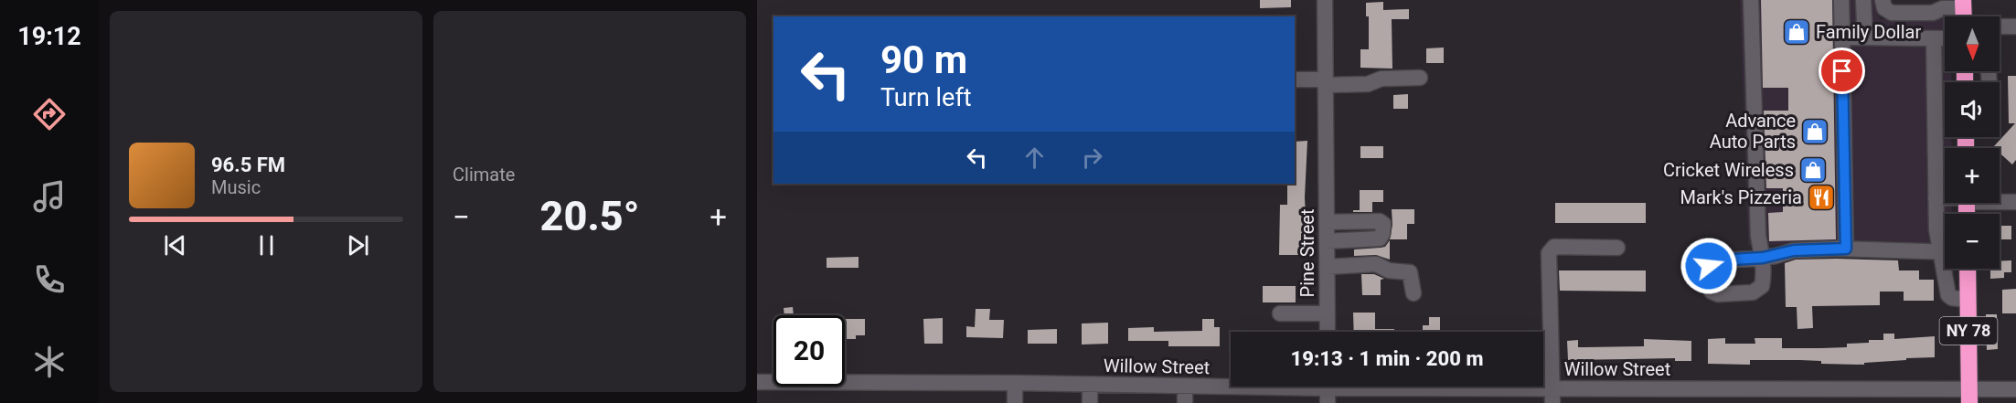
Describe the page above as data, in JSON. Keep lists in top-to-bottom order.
{
  "streets": {
    "highway": ["NY 78"],
    "street": ["Pine Street", "Willow Street"]
  },
  "crossings": [
    ["NY 78", "Willow Street"]
  ],
  "places": {
    "shop": ["Family Dollar", "Advance Auto Parts", "Cricket Wireless"],
    "restaurant": ["Mark's Pizzeria"]
  },
  "north": "bottom",
  "page": {
    "tabs": "19:12",
    "tile": "Climate",
    "map_buttons": ["+", "−"],
    "turn": ["90 m", "Turn left"],
    "song": ["96.5 FM", "Music"],
    "heat": ["−", "20.5°", "+"],
    "limit": "20",
    "trip": "19:13 · 1 min · 200 m"
  }
}
